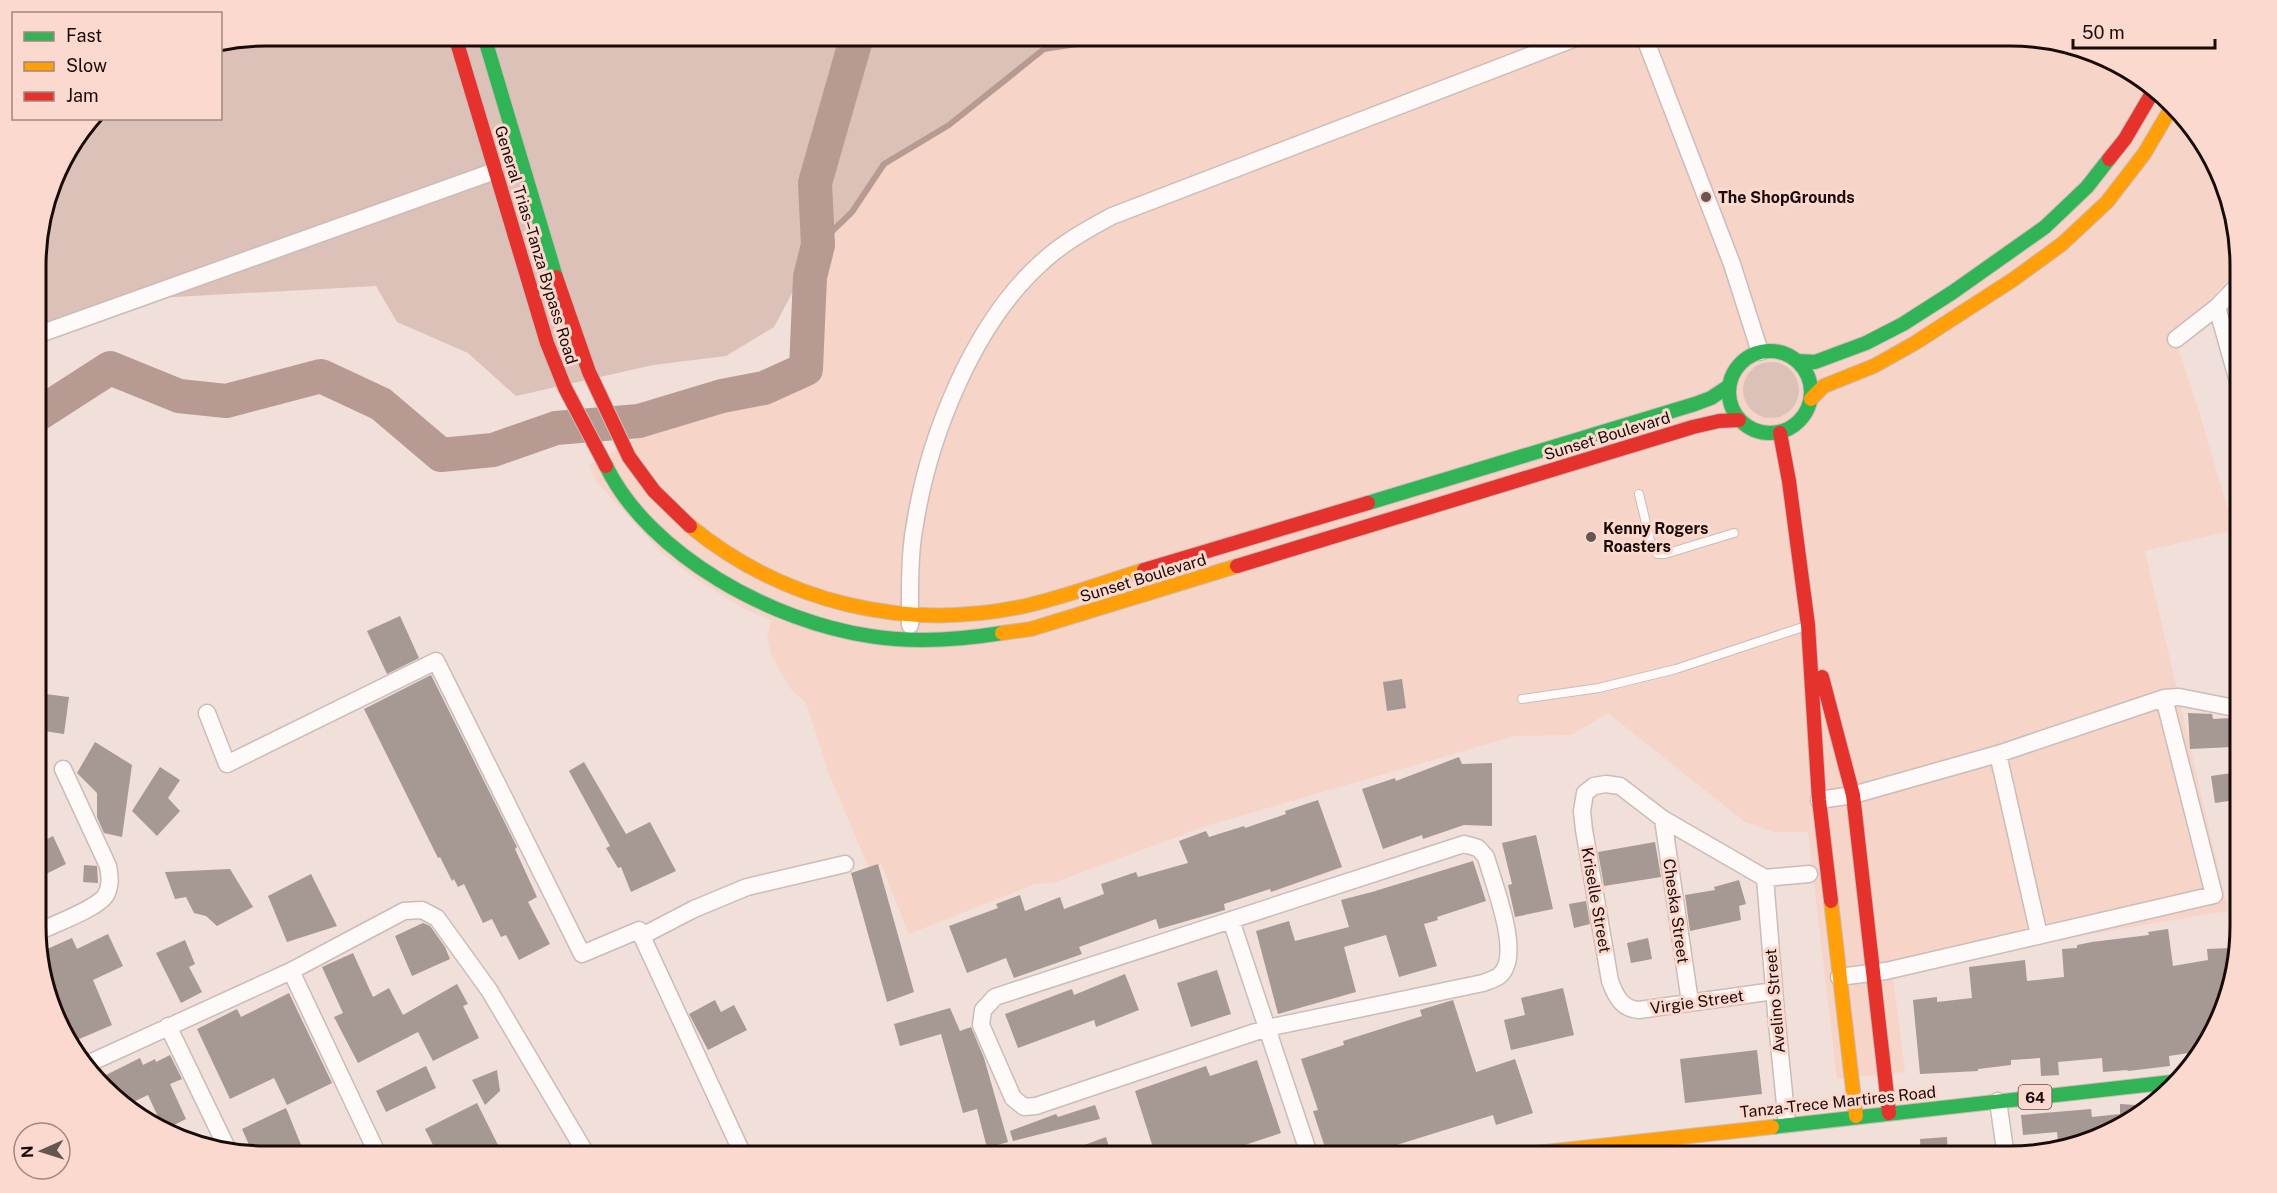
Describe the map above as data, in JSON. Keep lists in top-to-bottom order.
{
  "streets": {
    "main road": [
      "General Trias–Tanza Bypass Road",
      "Sunset Boulevard",
      "64",
      "Tanza-Trece Martires Road"
    ],
    "street": [
      "Kriselle Street",
      "Cheska Street",
      "Avelino Street",
      "Virgie Street"
    ]
  },
  "crossings": [
    ["General Trias–Tanza Bypass Road", "Sunset Boulevard"],
    ["Kriselle Street", "Cheska Street"],
    ["Kriselle Street", "Virgie Street"],
    ["Cheska Street", "Virgie Street"],
    ["Avelino Street", "Virgie Street"],
    ["Avelino Street", "Tanza-Trece Martires Road"]
  ],
  "places": ["The ShopGrounds", "Kenny Rogers Roasters"],
  "legend": ["Fast", "Slow", "Jam"],
  "scale_bar": "50 m",
  "north": "left"
}
